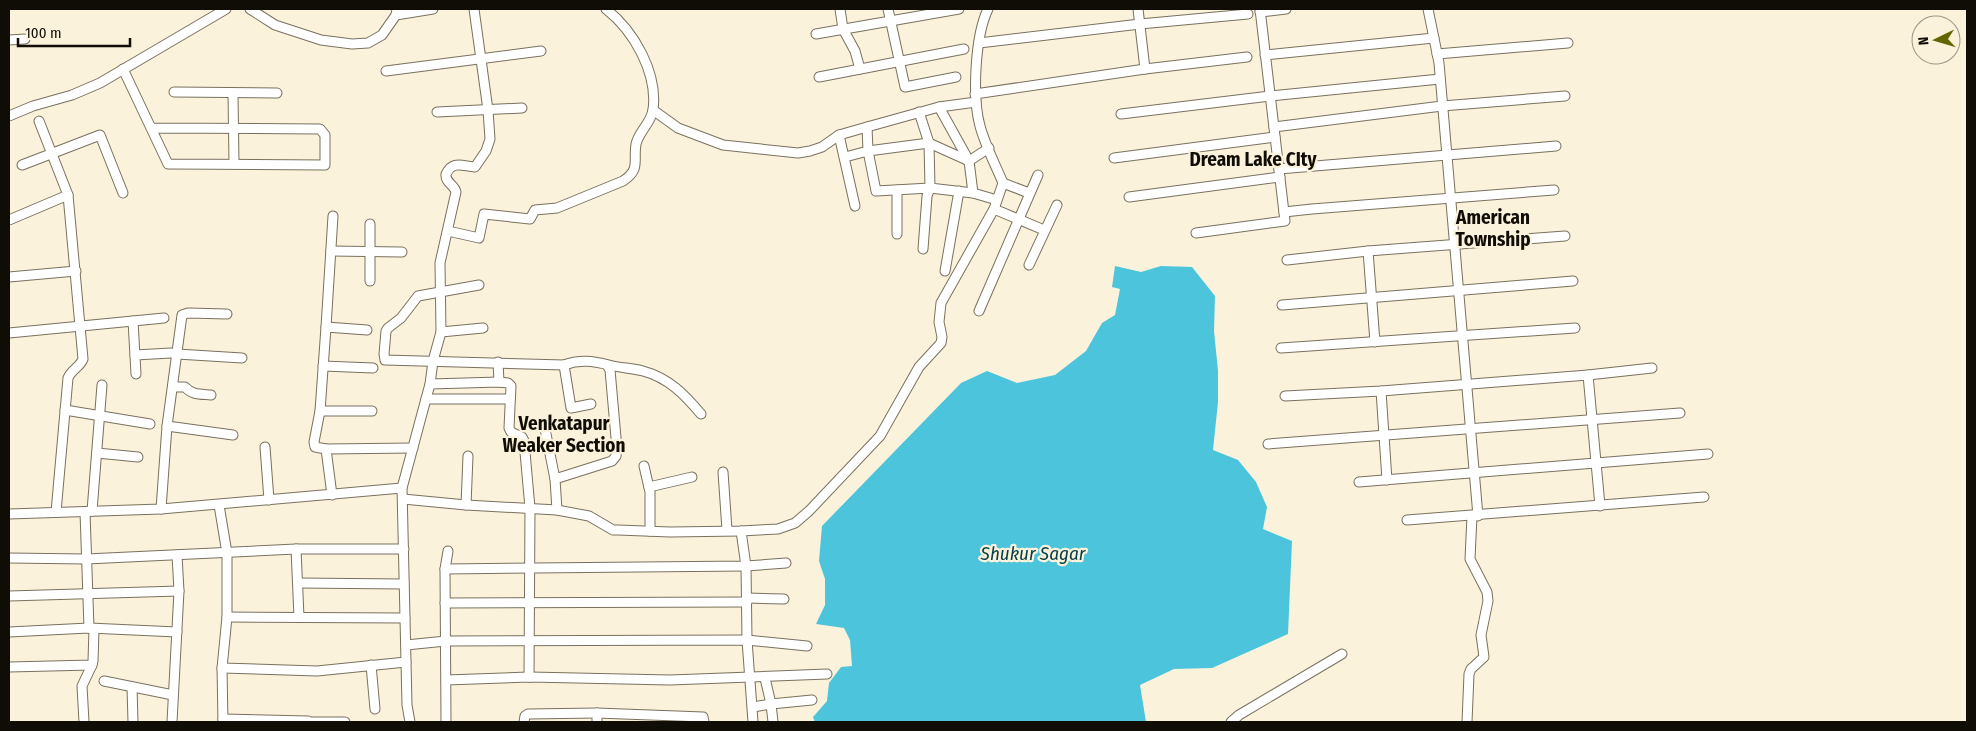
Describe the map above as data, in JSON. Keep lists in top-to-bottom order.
{
  "districts": ["Dream Lake CIty", "American Township", "Venkatapur Weaker Section"],
  "water": ["Shukur Sagar"],
  "scale_bar": "100 m",
  "north": "left"
}
